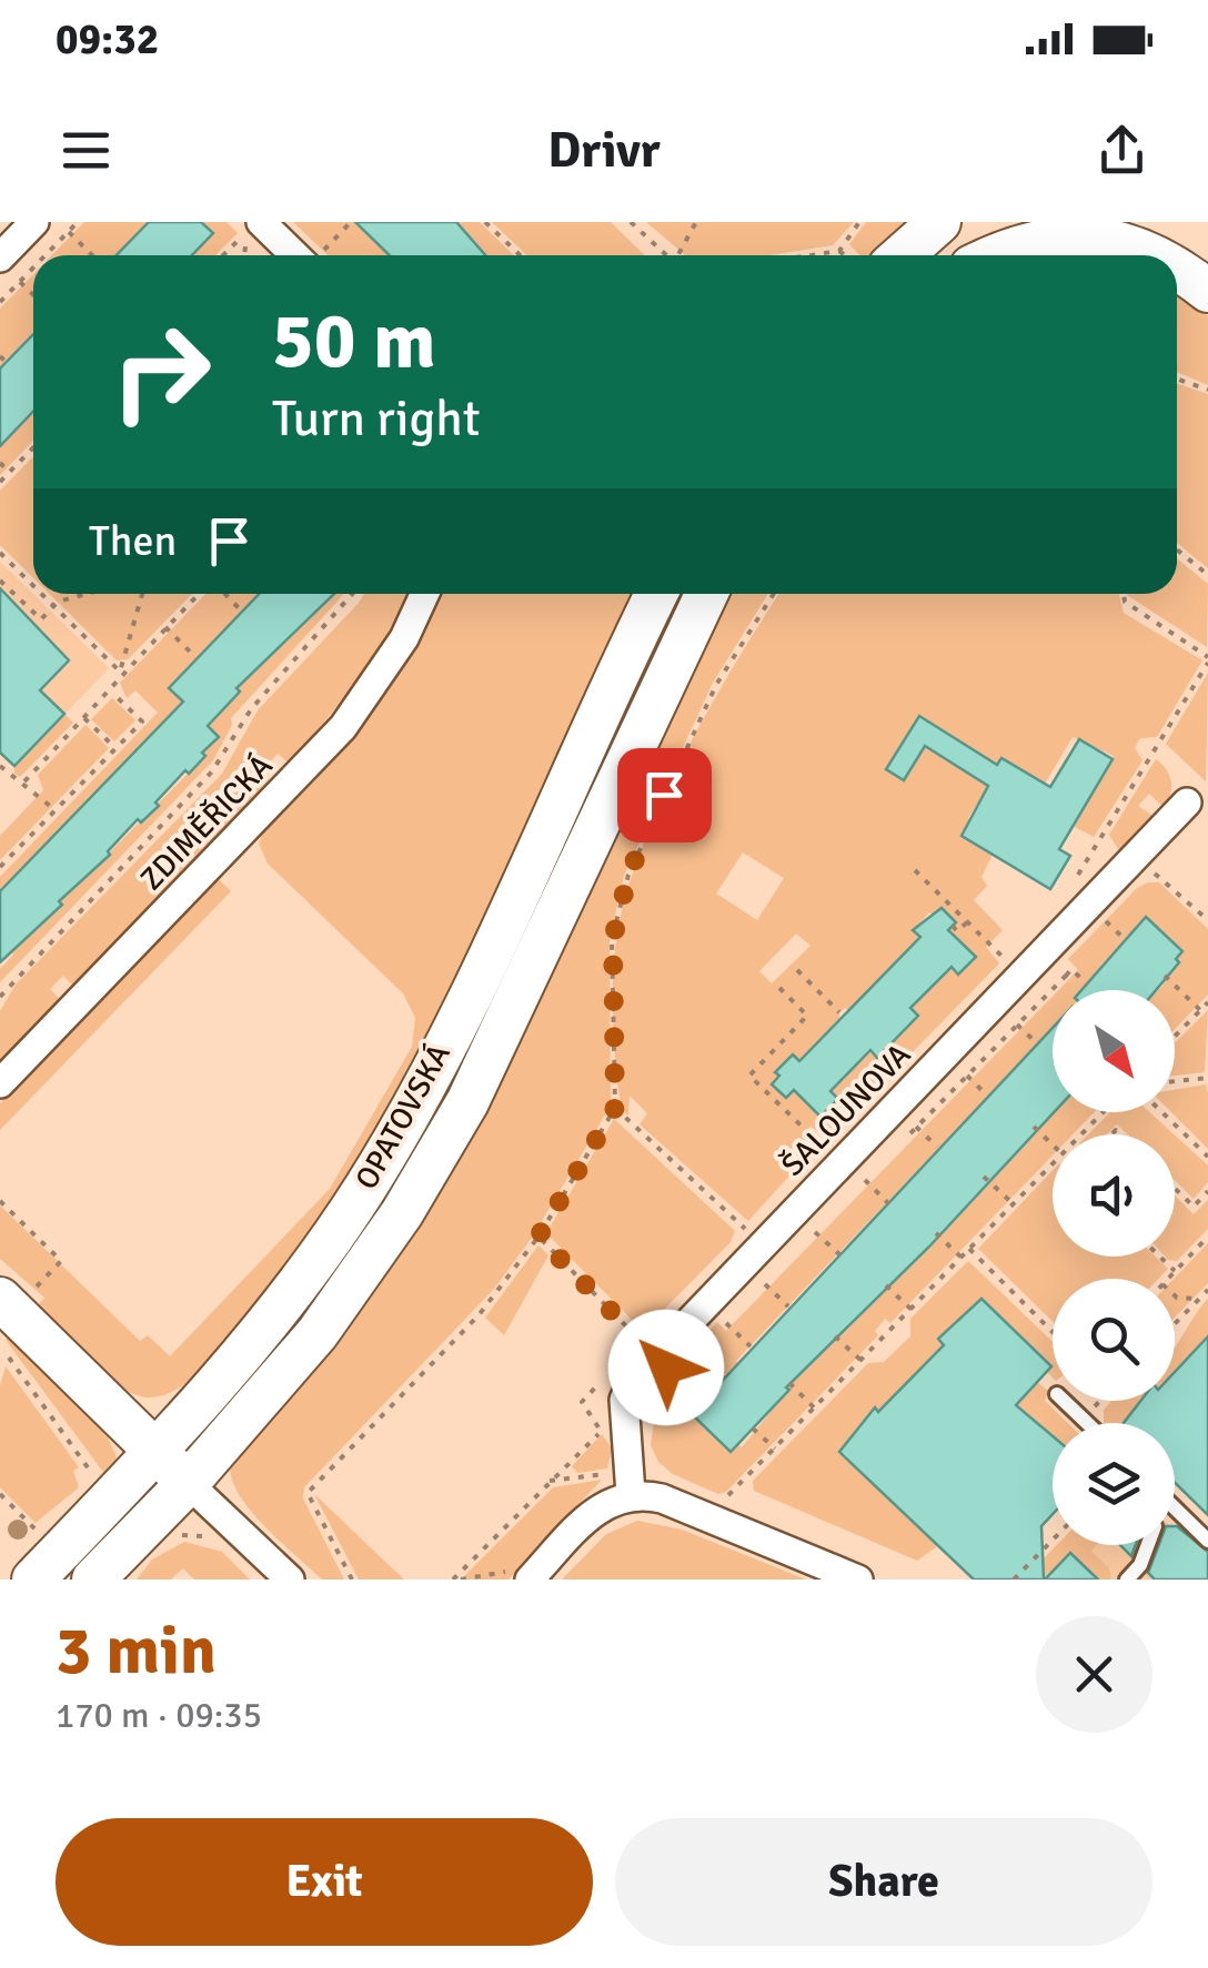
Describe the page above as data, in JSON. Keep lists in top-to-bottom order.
{
  "streets": {
    "main road": ["OPATOVSKÁ"],
    "street": ["ZDIMĚŘICKÁ", "ŠALOUNOVA"]
  },
  "north": "bottom right",
  "page": {
    "status": "09:32",
    "header": "Drivr",
    "turn": ["50 m", "Turn right"],
    "then": "Then",
    "heading": ["3 min", "170 m · 09:35"],
    "buttons": ["Exit", "Share"]
  }
}
